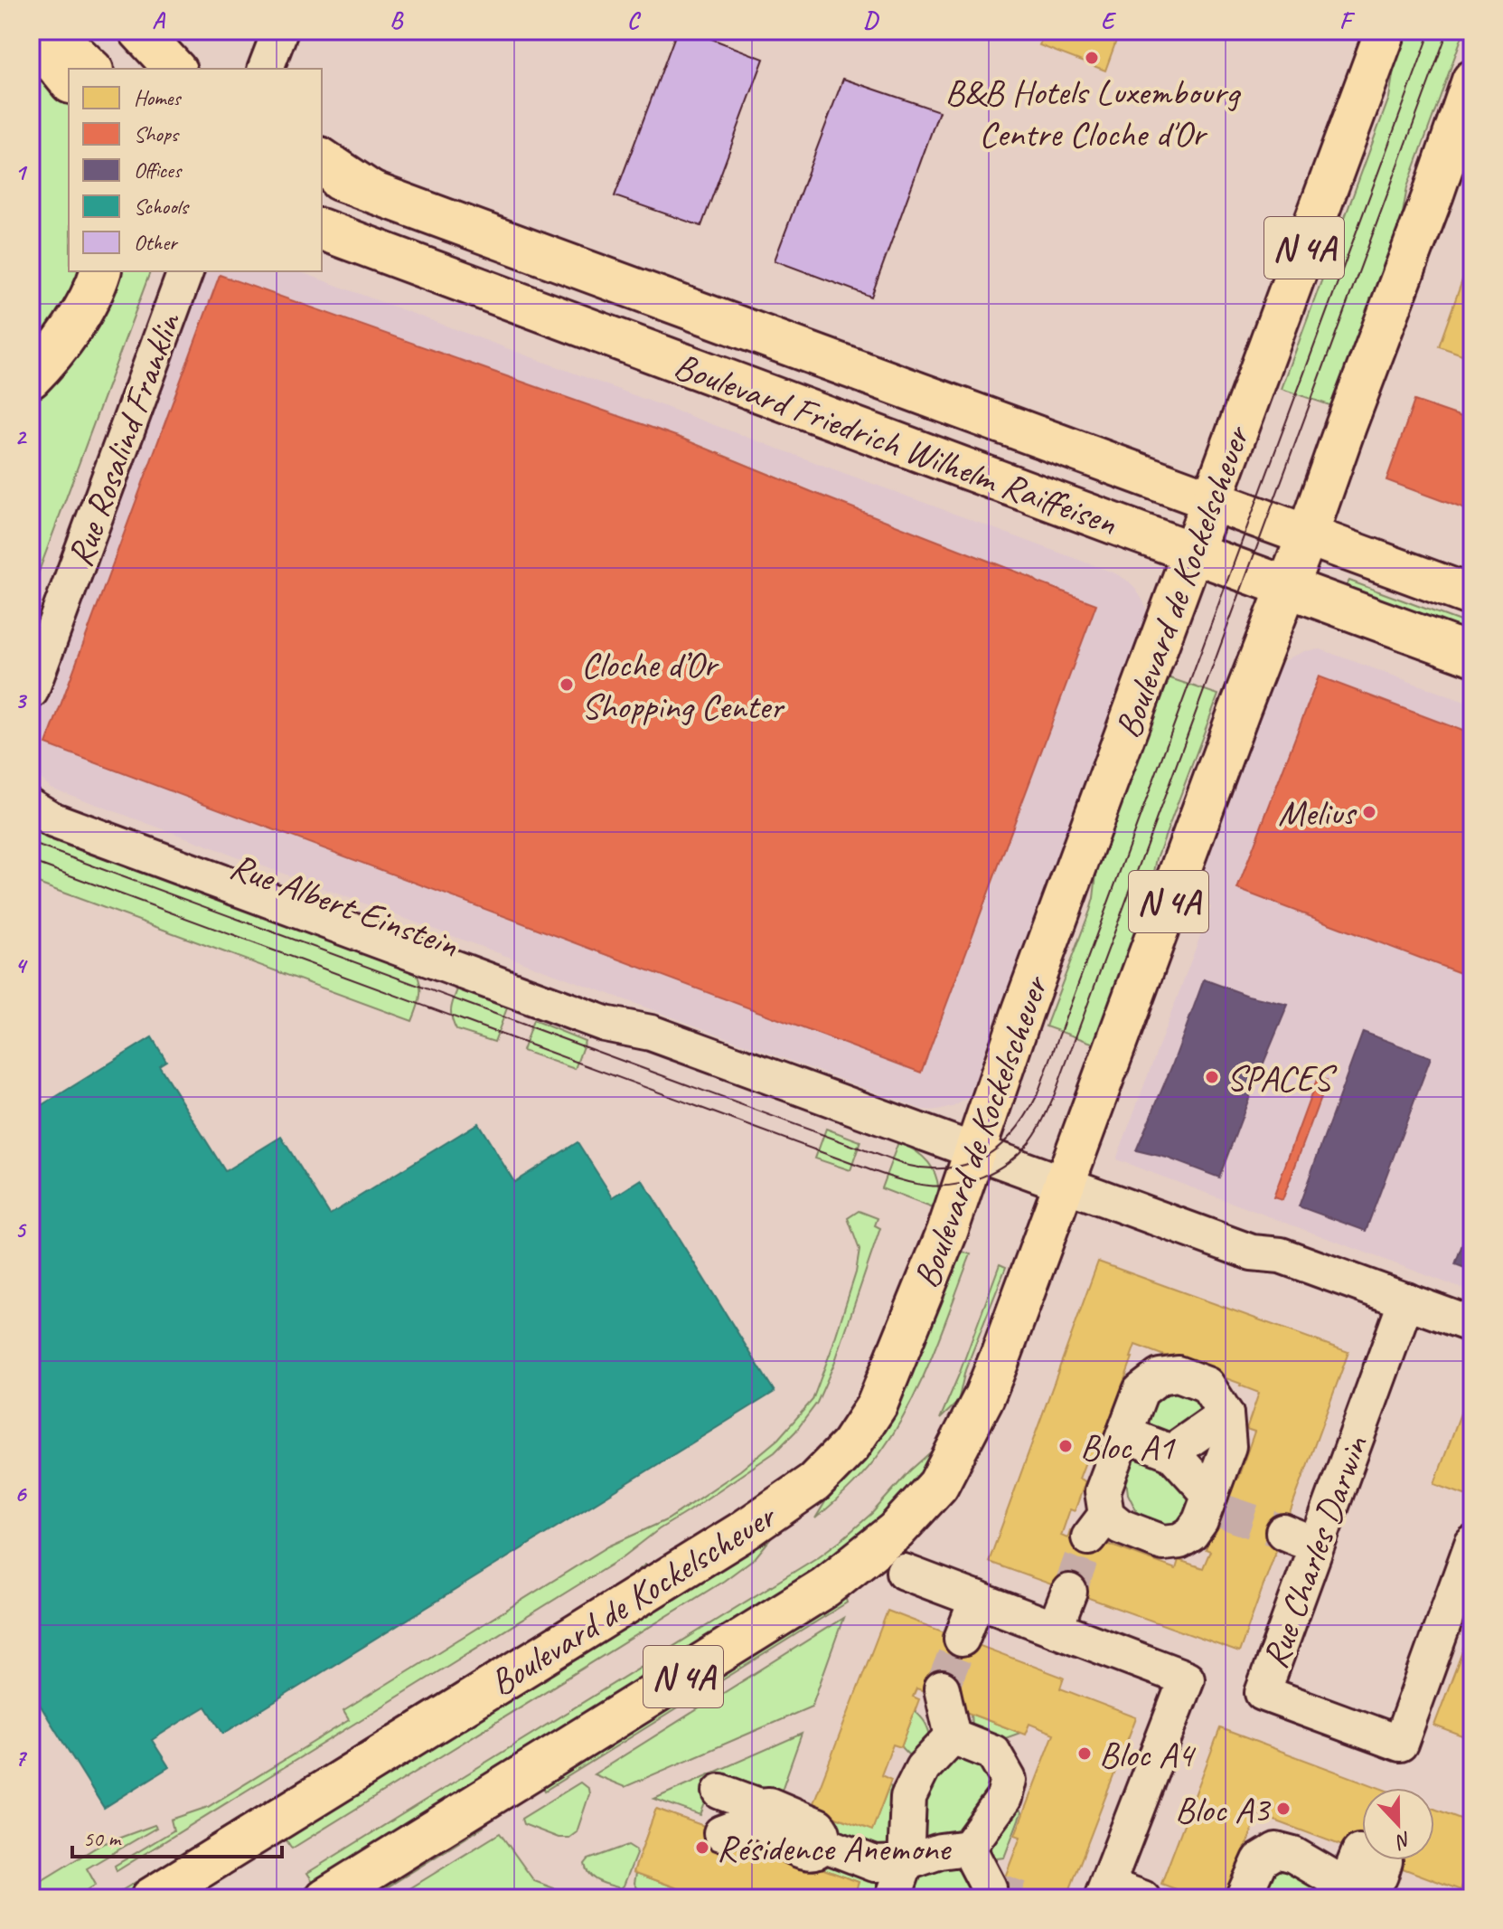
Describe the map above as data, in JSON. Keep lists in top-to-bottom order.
{
  "streets": {
    "main road": ["N 4A", "Boulevard Friedrich Wilhelm Raiffeisen", "Boulevard de Kockelscheuer"],
    "street": ["Rue Rosalind Franklin", "Rue Albert Einstein", "Rue Charles Darwin"]
  },
  "crossings": [
    ["N 4A", "Boulevard Friedrich Wilhelm Raiffeisen"],
    ["N 4A", "Rue Albert Einstein"],
    ["Boulevard Friedrich Wilhelm Raiffeisen", "Boulevard de Kockelscheuer"],
    ["Boulevard de Kockelscheuer", "Rue Albert Einstein"]
  ],
  "places": [
    "B&B Hotels Luxembourg Centre Cloche d'Or",
    "Cloche d’Or Shopping Center",
    "Melius",
    "SPACES",
    "Bloc A1",
    "Bloc A4",
    "Bloc A3",
    "Résidence Anemone"
  ],
  "legend": [
    "Homes",
    "Shops",
    "Offices",
    "Schools",
    "Other"
  ],
  "scale_bar": "50 m",
  "north": "bottom",
  "grid": {
    "columns": [
      "A",
      "B",
      "C",
      "D",
      "E",
      "F"
    ],
    "rows": [
      "1",
      "2",
      "3",
      "4",
      "5",
      "6",
      "7"
    ]
  }
}
